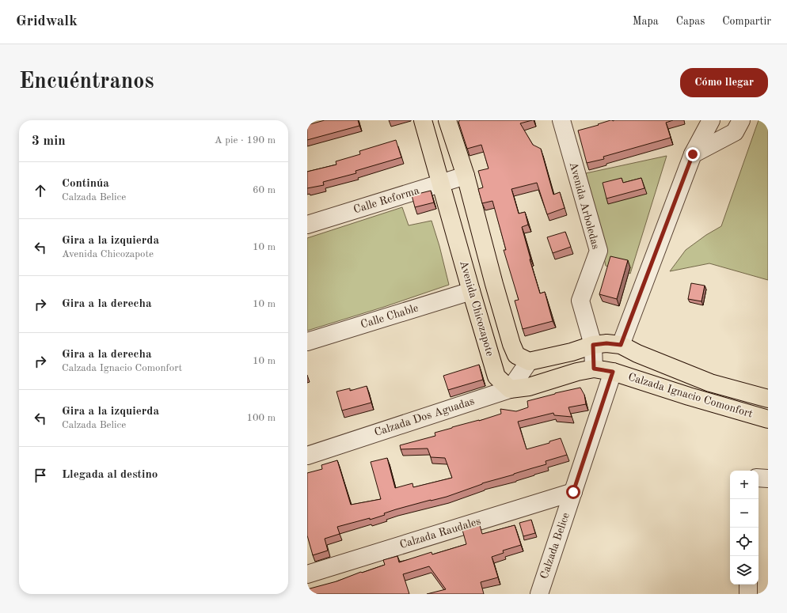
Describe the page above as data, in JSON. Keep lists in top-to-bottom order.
{
  "streets": {
    "main road": ["Avenida Chicozapote", "Calzada Ignacio Comonfort"],
    "street": [
      "Calle Reforma",
      "Avenida Arboledas",
      "Calle Chable",
      "Calzada Dos Aguadas",
      "Calzada Raudales",
      "Calzada Belice"
    ]
  },
  "crossings": [
    ["Calle Reforma", "Avenida Chicozapote"],
    ["Avenida Arboledas", "Calzada Ignacio Comonfort"],
    ["Avenida Chicozapote", "Calle Chable"],
    ["Avenida Chicozapote", "Calzada Dos Aguadas"],
    ["Calzada Ignacio Comonfort", "Calzada Belice"],
    ["Calzada Raudales", "Calzada Belice"]
  ],
  "page": {
    "header": "Gridwalk",
    "nav": ["Mapa", "Capas", "Compartir"],
    "buttons": "Cómo llegar",
    "title": "Encuéntranos",
    "heading": ["3 min", "A pie · 190 m"],
    "list": [
      ["Continúa", "Calzada Belice", "60 m"],
      ["Gira a la izquierda", "Avenida Chicozapote", "10 m"],
      ["Gira a la derecha", "10 m"],
      ["Gira a la derecha", "Calzada Ignacio Comonfort", "10 m"],
      ["Gira a la izquierda", "Calzada Belice", "100 m"],
      "Llegada al destino"
    ],
    "map_buttons": ["+", "−"]
  }
}
